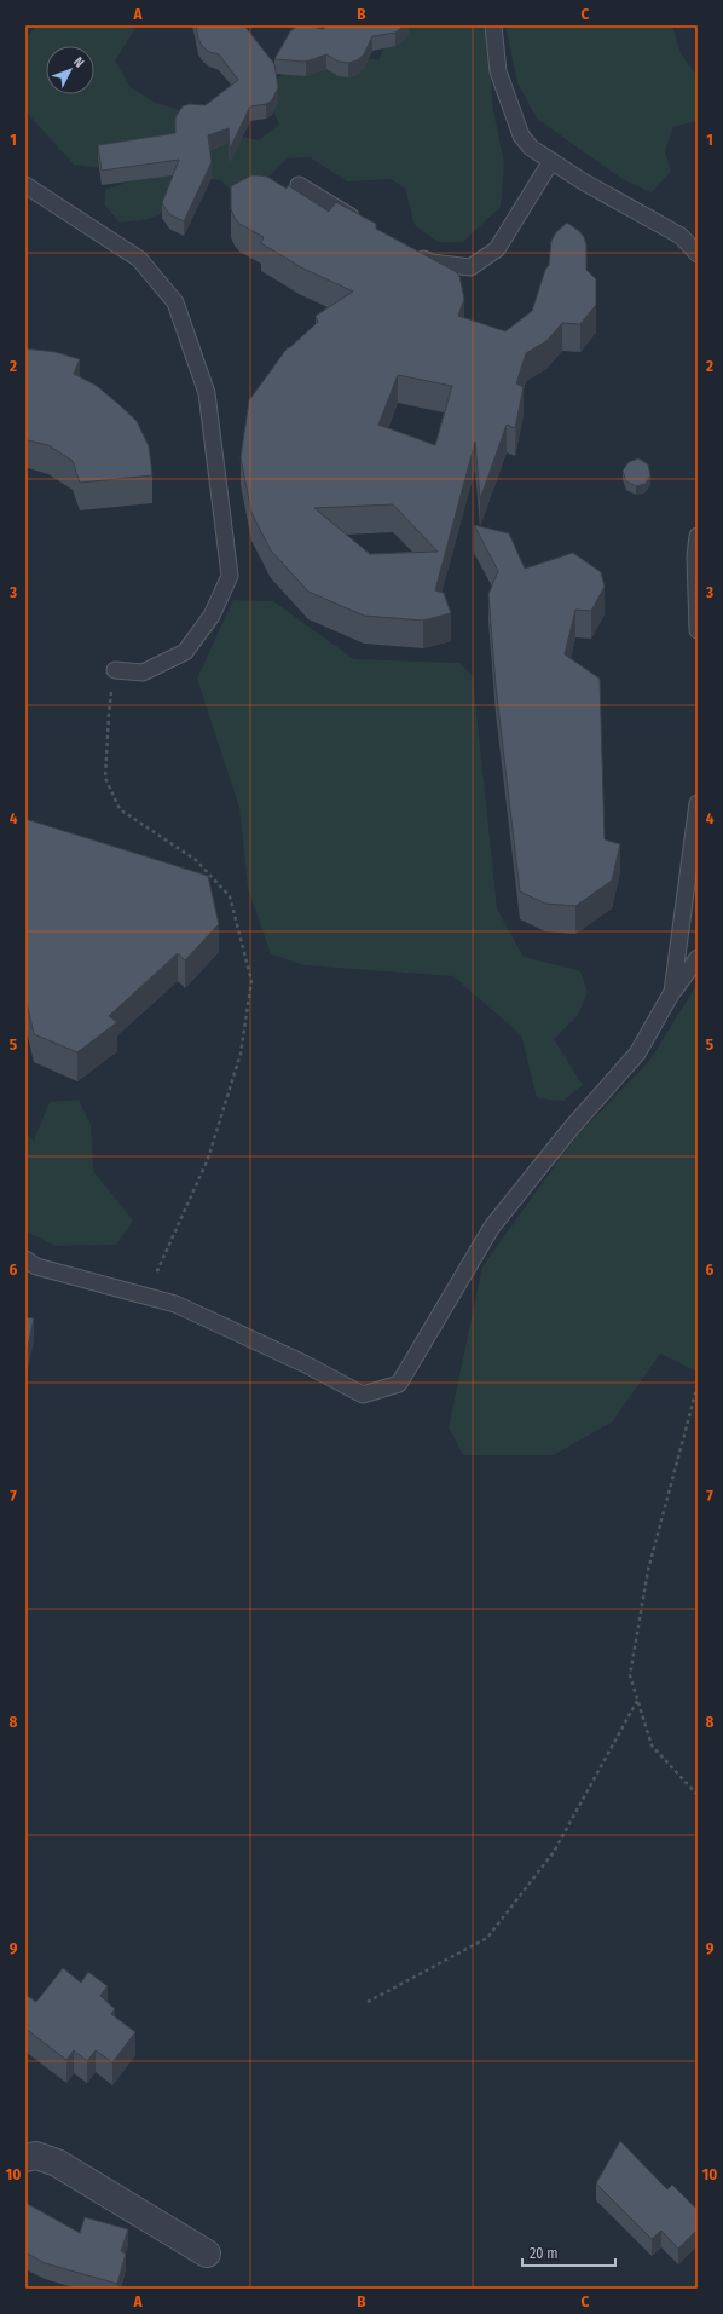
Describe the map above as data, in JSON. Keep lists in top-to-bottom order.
{
  "scale_bar": "20 m",
  "north": "top right",
  "grid": {
    "columns": ["A", "B", "C"],
    "rows": [
      "1",
      "2",
      "3",
      "4",
      "5",
      "6",
      "7",
      "8",
      "9",
      "10"
    ]
  }
}
